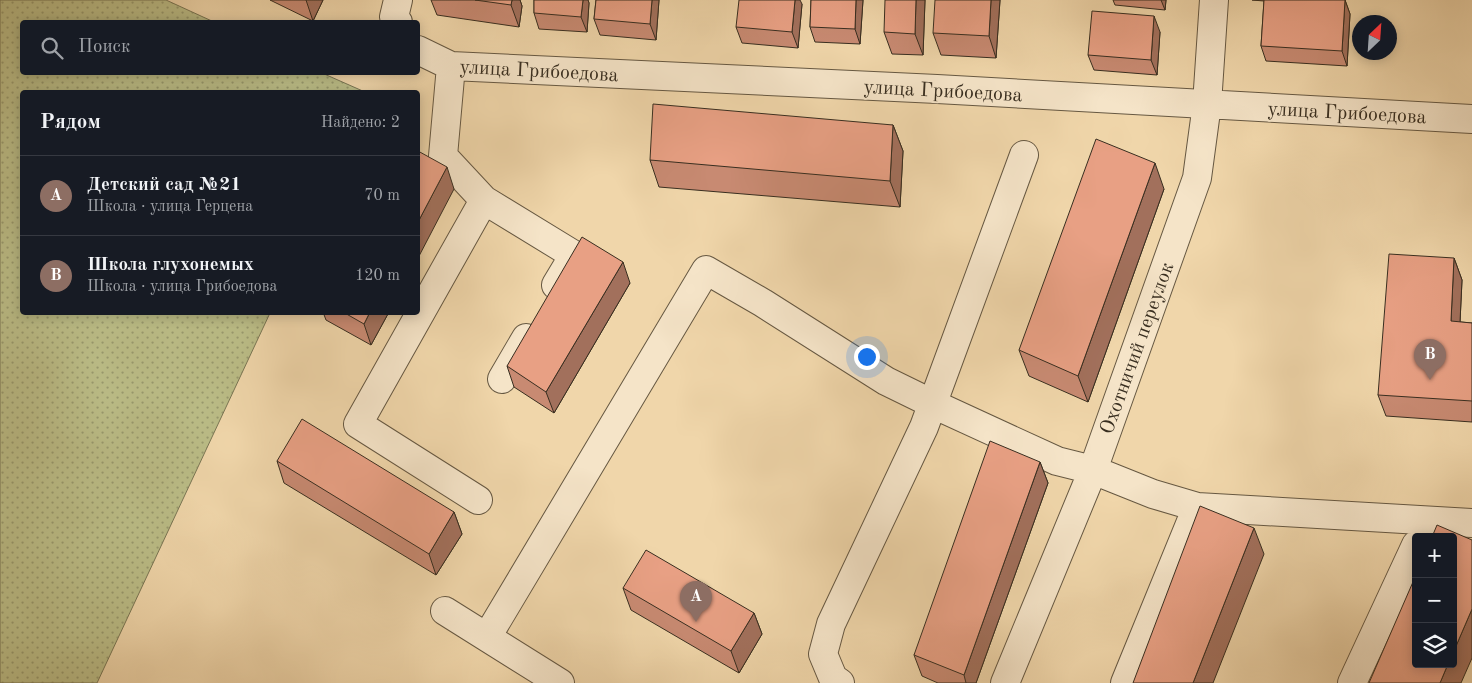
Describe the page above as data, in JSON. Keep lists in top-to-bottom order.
{
  "streets": {
    "street": ["улица Грибоедова", "Охотничий переулок"]
  },
  "crossings": [
    ["улица Грибоедова", "Охотничий переулок"]
  ],
  "north": "top right",
  "page": {
    "search": "Поиск",
    "heading": ["Рядом", "Найдено: 2"],
    "list": [
      {
        "mark": "A",
        "name": "Детский сад №21",
        "note": "Школа · улица Герцена",
        "value": "70 m"
      },
      {
        "mark": "B",
        "name": "Школа глухонемых",
        "note": "Школа · улица Грибоедова",
        "value": "120 m"
      }
    ],
    "pins": ["B", "A"],
    "map_buttons": ["+", "−"]
  }
}
